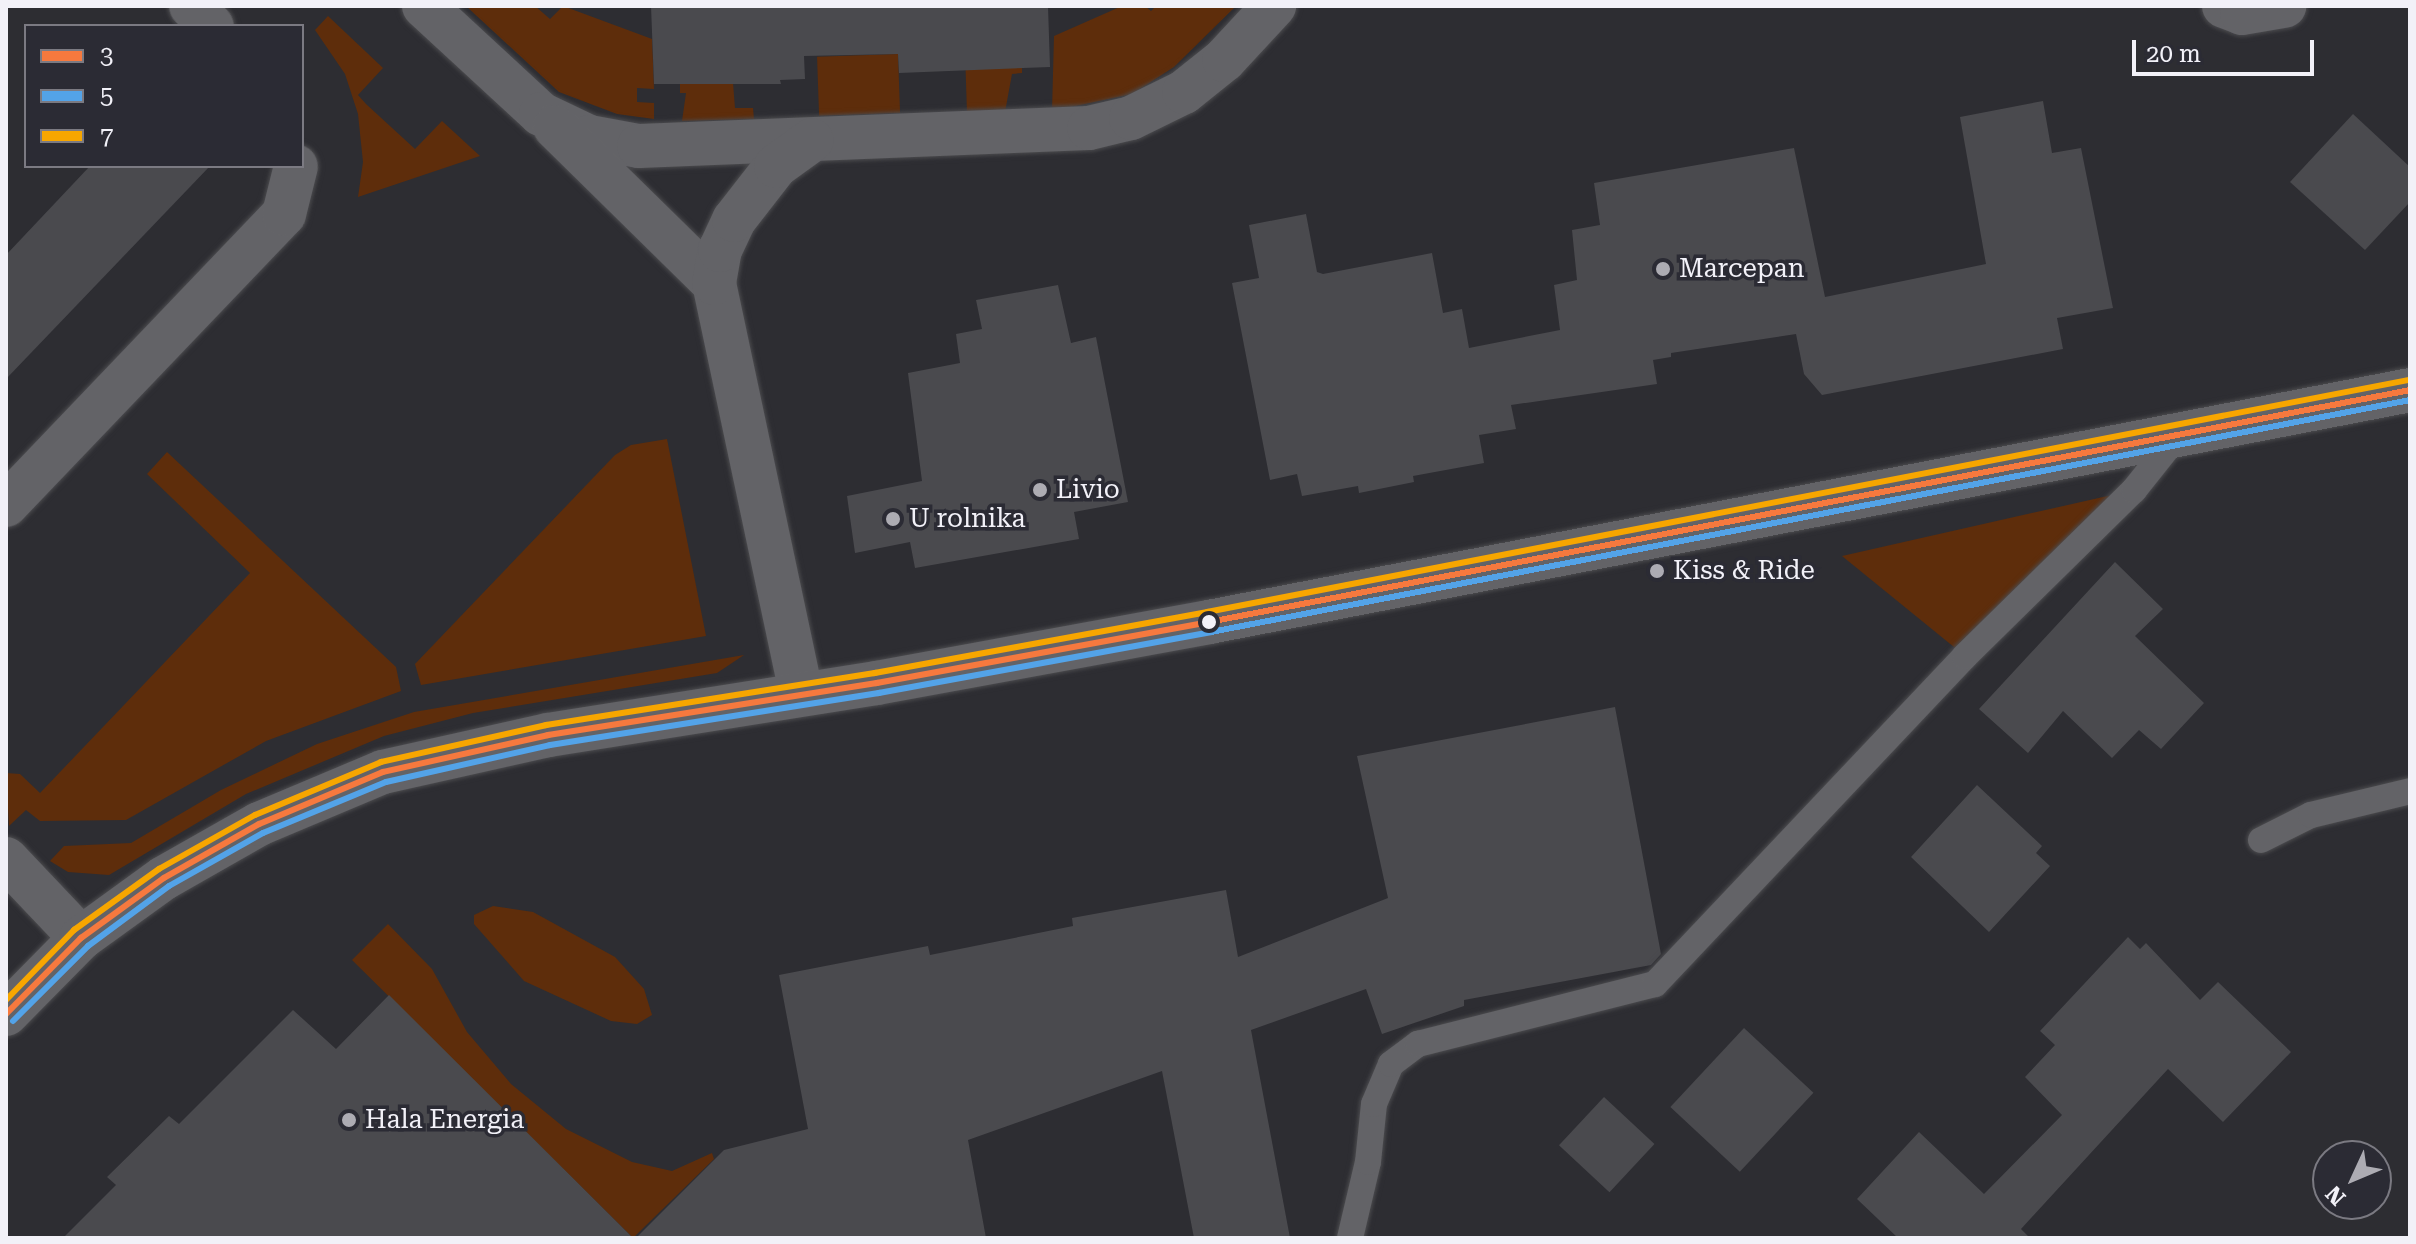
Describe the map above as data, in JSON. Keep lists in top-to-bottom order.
{
  "places": [
    "Marcepan",
    "Livio",
    "U rolnika",
    "Kiss & Ride",
    "Hala Energia"
  ],
  "lines": ["transit line 7", "transit line 3", "transit line 5"],
  "legend": ["3", "5", "7"],
  "scale_bar": "20 m",
  "north": "bottom left"
}
